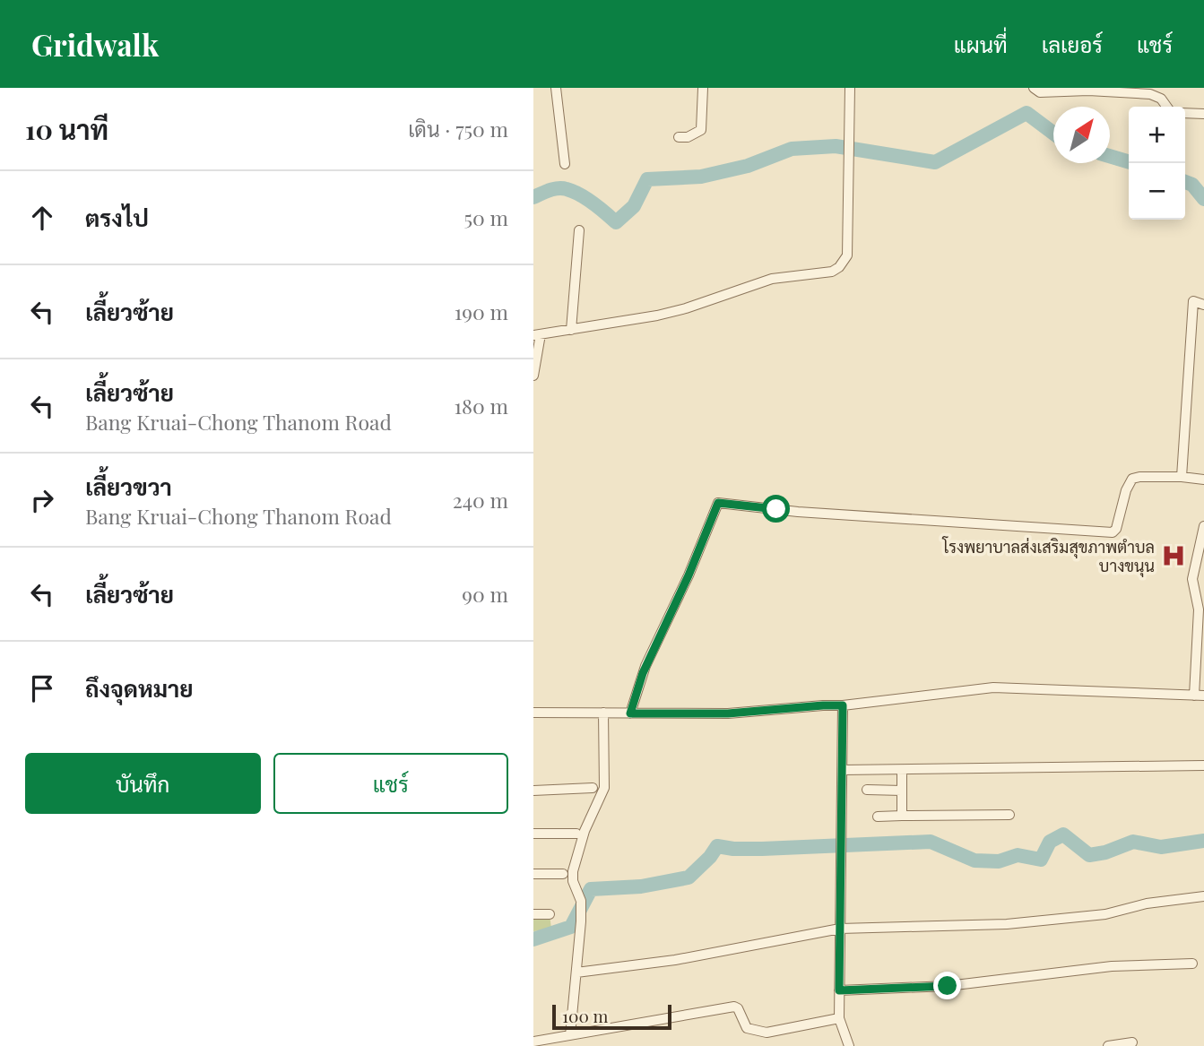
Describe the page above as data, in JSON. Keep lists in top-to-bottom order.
{
  "places": {
    "hospital": ["โรงพยาบาลส่งเสริมสุขภาพตำบล บางขนุน"]
  },
  "scale_bar": "100 m",
  "north": "top right",
  "page": {
    "header": "Gridwalk",
    "nav": ["แผนที่", "เลเยอร์", "แชร์"],
    "heading": ["10 นาที", "เดิน · 750 m"],
    "map_buttons": ["+", "−"],
    "list": [
      ["ตรงไป", "50 m"],
      ["เลี้ยวซ้าย", "190 m"],
      ["เลี้ยวซ้าย", "Bang Kruai-Chong Thanom Road", "180 m"],
      ["เลี้ยวขวา", "Bang Kruai-Chong Thanom Road", "240 m"],
      ["เลี้ยวซ้าย", "90 m"],
      "ถึงจุดหมาย"
    ],
    "buttons": ["บันทึก", "แชร์"],
    "scale": "100 m"
  }
}
